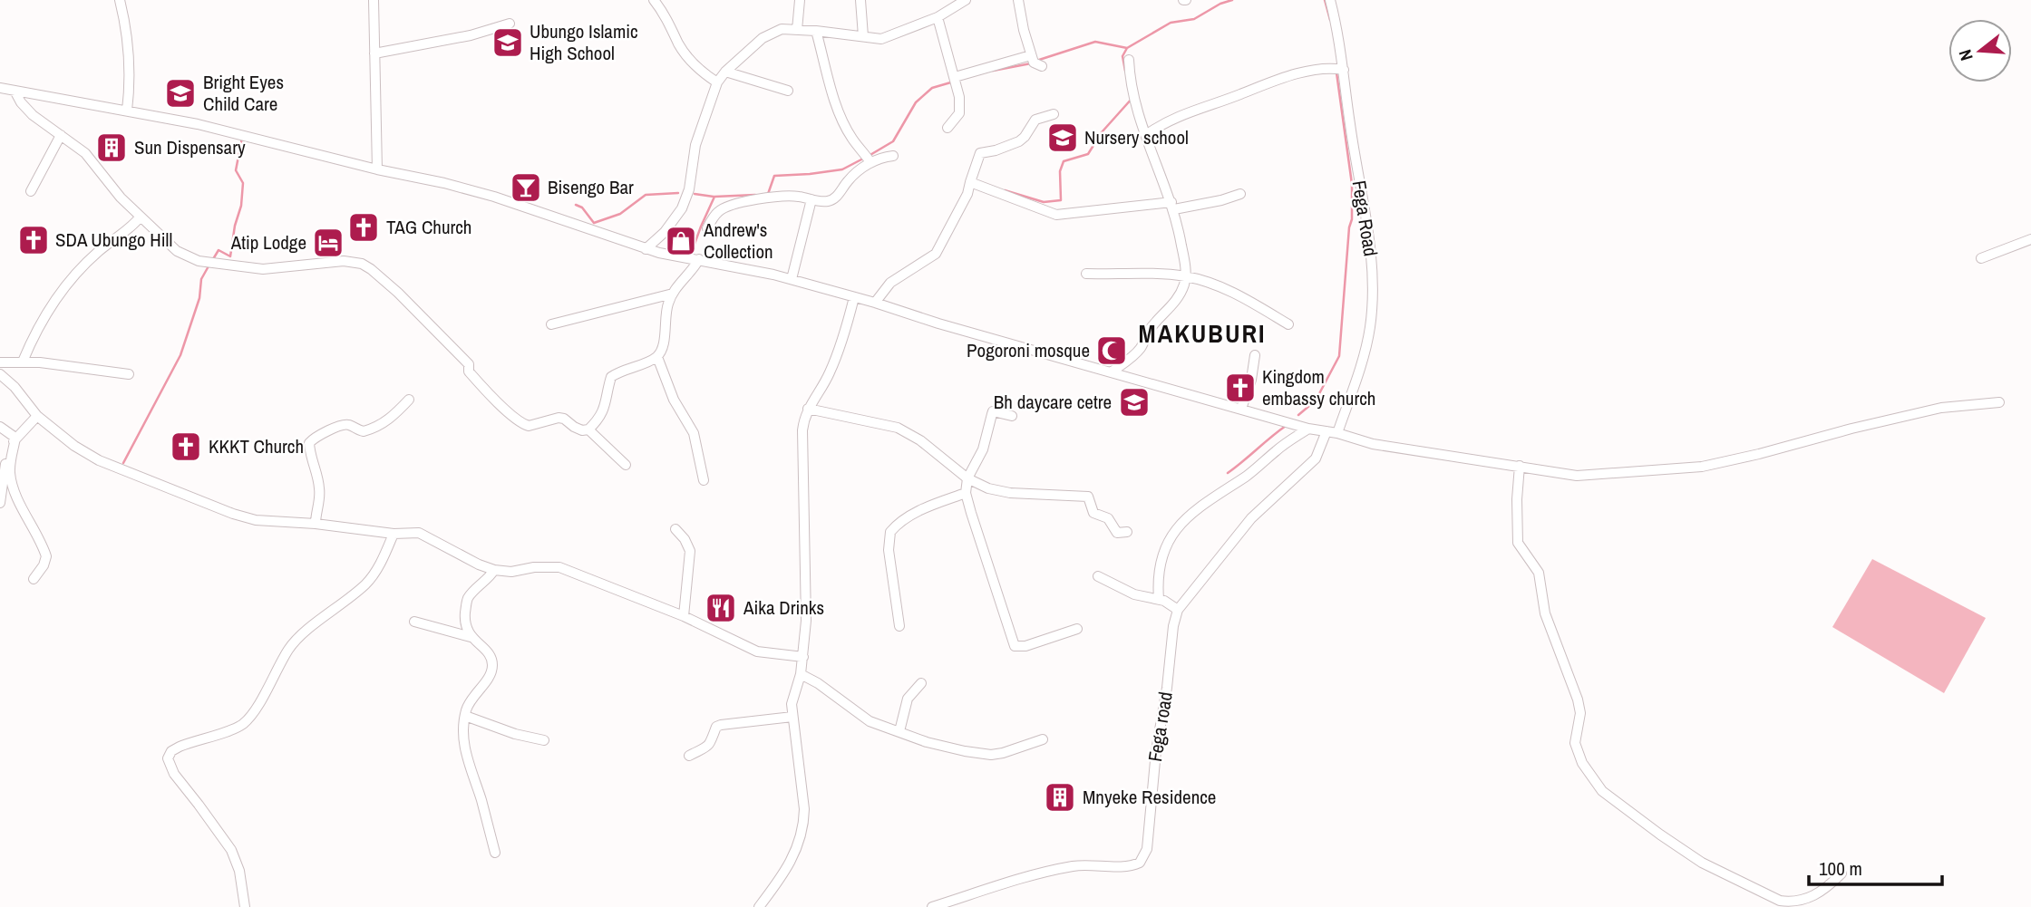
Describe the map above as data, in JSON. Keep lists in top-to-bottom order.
{
  "streets": {
    "street": ["Fega Road", "Fega road"]
  },
  "districts": ["MAKUBURI"],
  "places": {
    "school or university": [
      "Ubungo Islamic High School",
      "Bright Eyes Child Care",
      "Nursery school",
      "Bh daycare cetre"
    ],
    "building": ["Sun Dispensary", "Mnyeke Residence"],
    "bar": ["Bisengo Bar"],
    "church": [
      "TAG Church",
      "SDA Ubungo Hill",
      "Kingdom embassy church",
      "KKKT Church"
    ],
    "shop": ["Andrew's Collection"],
    "hotel": ["Atip Lodge"],
    "mosque": ["Pogoroni mosque"],
    "restaurant": ["Aika Drinks"]
  },
  "scale_bar": "100 m",
  "north": "left"
}
